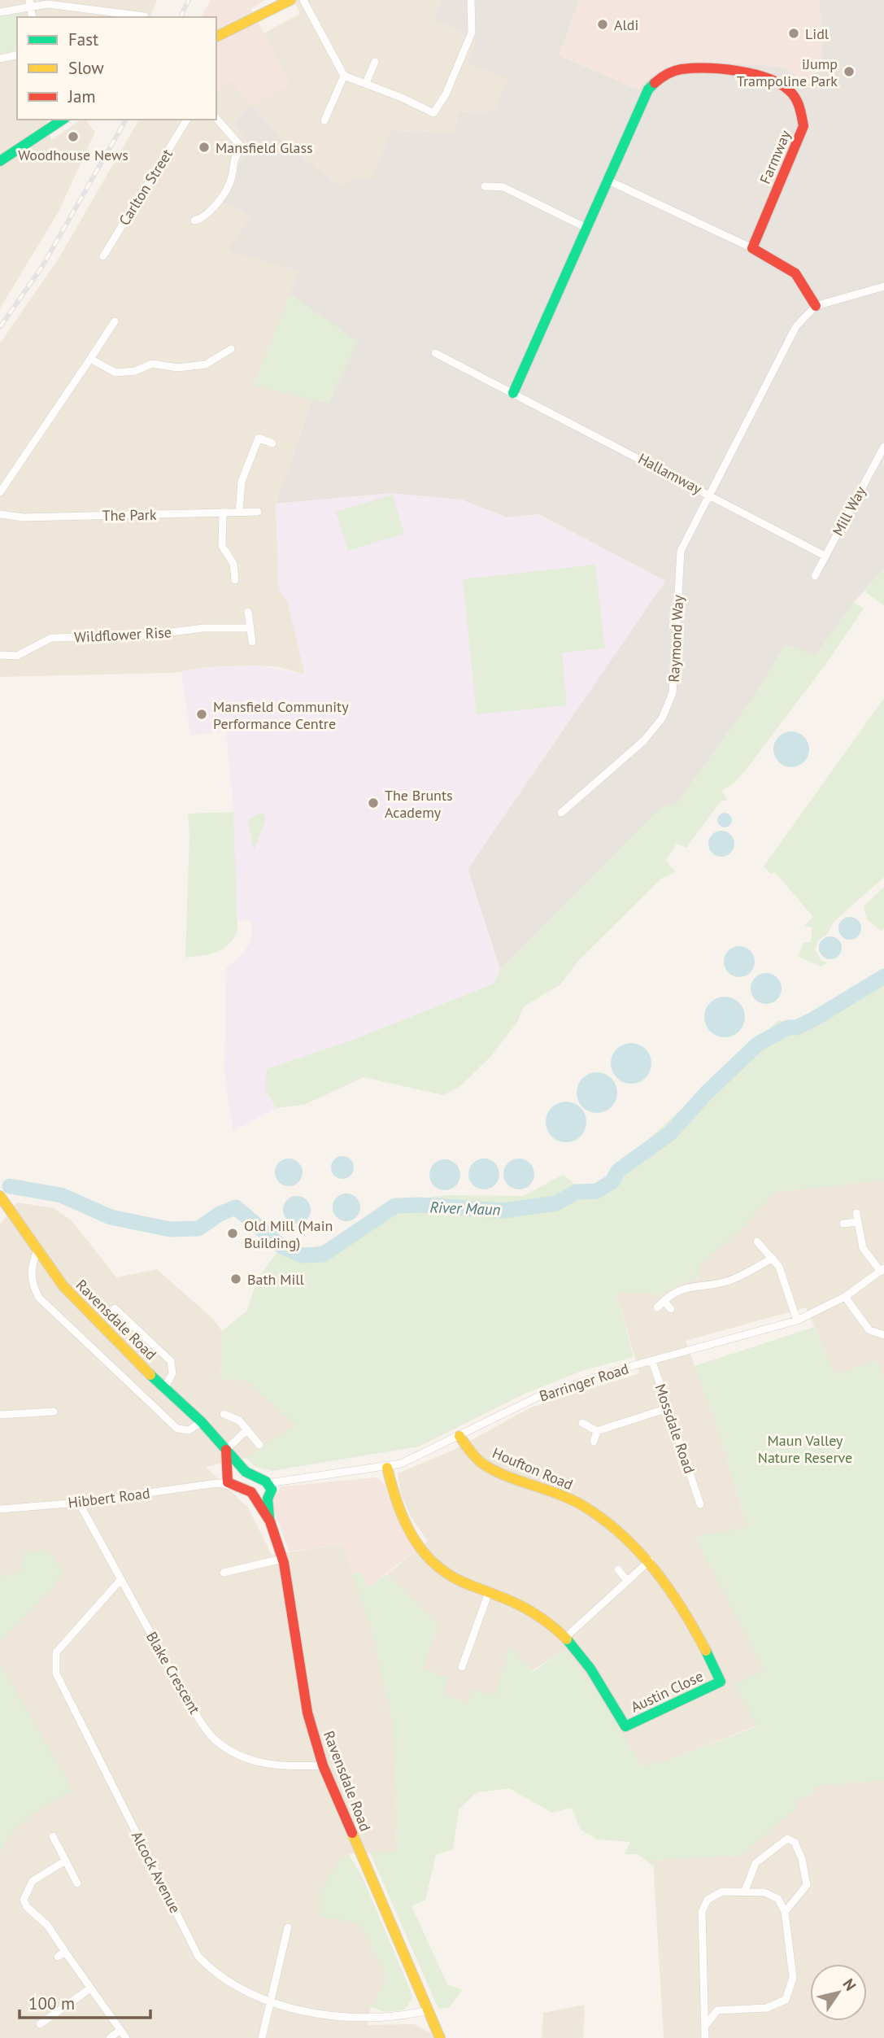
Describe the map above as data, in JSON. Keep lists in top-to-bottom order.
{
  "streets": {
    "main road": [
      "Farmway",
      "Ravensdale Road",
      "Houfton Road",
      "Austin Close"
    ],
    "street": [
      "Carlton Street",
      "Hallamway",
      "Mill Way",
      "The Park",
      "Wildflower Rise",
      "Raymond Way",
      "Barringer Road",
      "Mossdale Road",
      "Hibbert Road",
      "Blake Crescent",
      "Alcock Avenue"
    ]
  },
  "crossings": [
    ["Farmway", "Hallamway"],
    ["Hallamway", "Raymond Way"],
    ["Ravensdale Road", "Barringer Road"],
    ["Ravensdale Road", "Hibbert Road"],
    ["Ravensdale Road", "Blake Crescent"],
    ["Ravensdale Road", "Alcock Avenue"],
    ["Barringer Road", "Mossdale Road"],
    ["Barringer Road", "Houfton Road"],
    ["Houfton Road", "Austin Close"],
    ["Hibbert Road", "Blake Crescent"],
    ["Blake Crescent", "Alcock Avenue"]
  ],
  "water": ["River Maun"],
  "parks": ["Maun Valley Nature Reserve"],
  "places": [
    "Aldi",
    "Lidl",
    "iJump Trampoline Park",
    "Woodhouse News",
    "Mansfield Glass",
    "Mansfield Community Performance Centre",
    "The Brunts Academy",
    "Old Mill (Main Building)",
    "Bath Mill"
  ],
  "legend": ["Fast", "Slow", "Jam"],
  "scale_bar": "100 m",
  "north": "top right"
}
